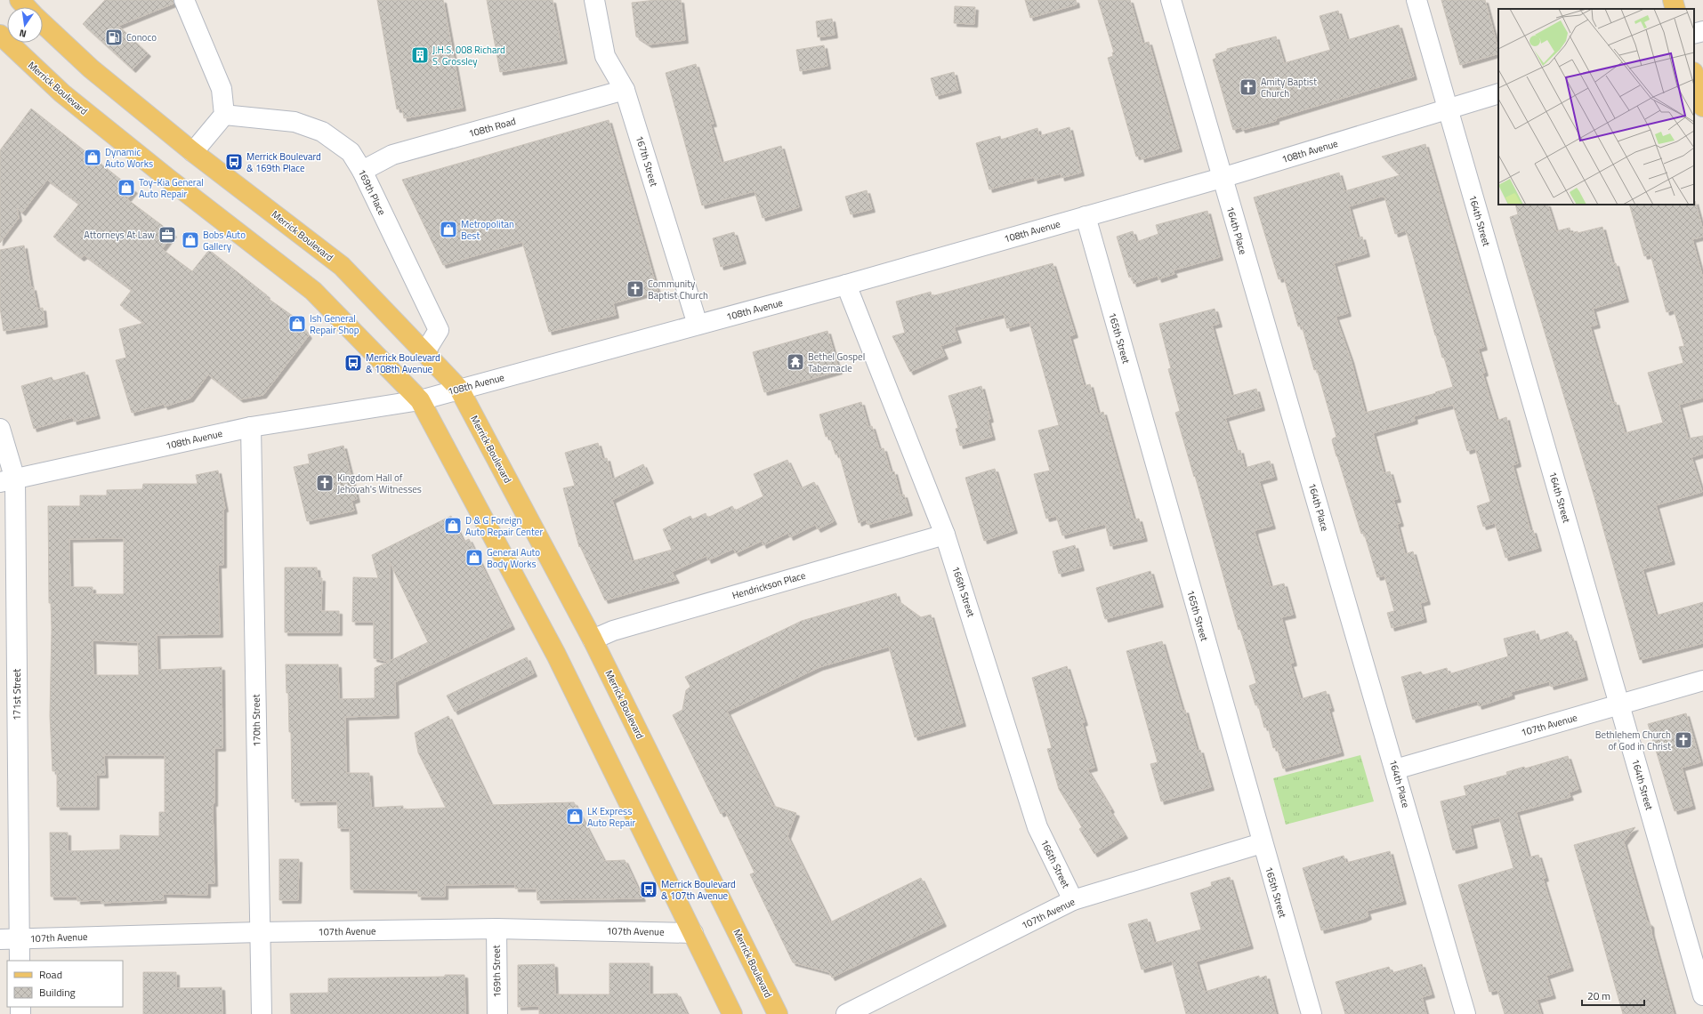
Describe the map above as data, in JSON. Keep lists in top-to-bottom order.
{
  "streets": {
    "main road": ["Merrick Boulevard"],
    "street": [
      "108th Road",
      "108th Avenue",
      "167th Street",
      "169th Place",
      "164th Street",
      "164th Place",
      "165th Street",
      "Hendrickson Place",
      "166th Street",
      "171st Street",
      "170th Street",
      "107th Avenue",
      "169th Street"
    ]
  },
  "crossings": [
    ["Merrick Boulevard", "108th Avenue"],
    ["Merrick Boulevard", "169th Place"],
    ["Merrick Boulevard", "Hendrickson Place"],
    ["Merrick Boulevard", "107th Avenue"],
    ["108th Road", "167th Street"],
    ["108th Road", "169th Place"],
    ["108th Avenue", "167th Street"],
    ["108th Avenue", "164th Street"],
    ["108th Avenue", "164th Place"],
    ["108th Avenue", "165th Street"],
    ["108th Avenue", "166th Street"],
    ["108th Avenue", "171st Street"],
    ["108th Avenue", "170th Street"],
    ["164th Street", "107th Avenue"],
    ["164th Place", "107th Avenue"],
    ["165th Street", "107th Avenue"],
    ["Hendrickson Place", "166th Street"],
    ["166th Street", "107th Avenue"],
    ["171st Street", "107th Avenue"],
    ["170th Street", "107th Avenue"],
    ["107th Avenue", "169th Street"]
  ],
  "places": {
    "fuel station": ["Conoco"],
    "building": ["J.H.S. 008 Richard S. Grossley"],
    "church": [
      "Amity Baptist Church",
      "Community Baptist Church",
      "Kingdom Hall of Jehovah's Witnesses",
      "Bethlehem Church of God in Christ"
    ],
    "shop": [
      "Dynamic Auto Works",
      "Toy-Kia General Auto Repair",
      "Metropolitan Best",
      "Bobs Auto Gallery",
      "Ish General Repair Shop",
      "D & G Foreign Auto Repair Center",
      "General Auto Body Works",
      "LK Express Auto Repair"
    ],
    "bus stop": ["Merrick Boulevard & 169th Place", "Merrick Boulevard & 108th Avenue", "Merrick Boulevard & 107th Avenue"],
    "office": ["Attorneys At Law"],
    "temple": ["Bethel Gospel Tabernacle"]
  },
  "legend": ["Road", "Building"],
  "scale_bar": "20 m",
  "north": "bottom"
}
